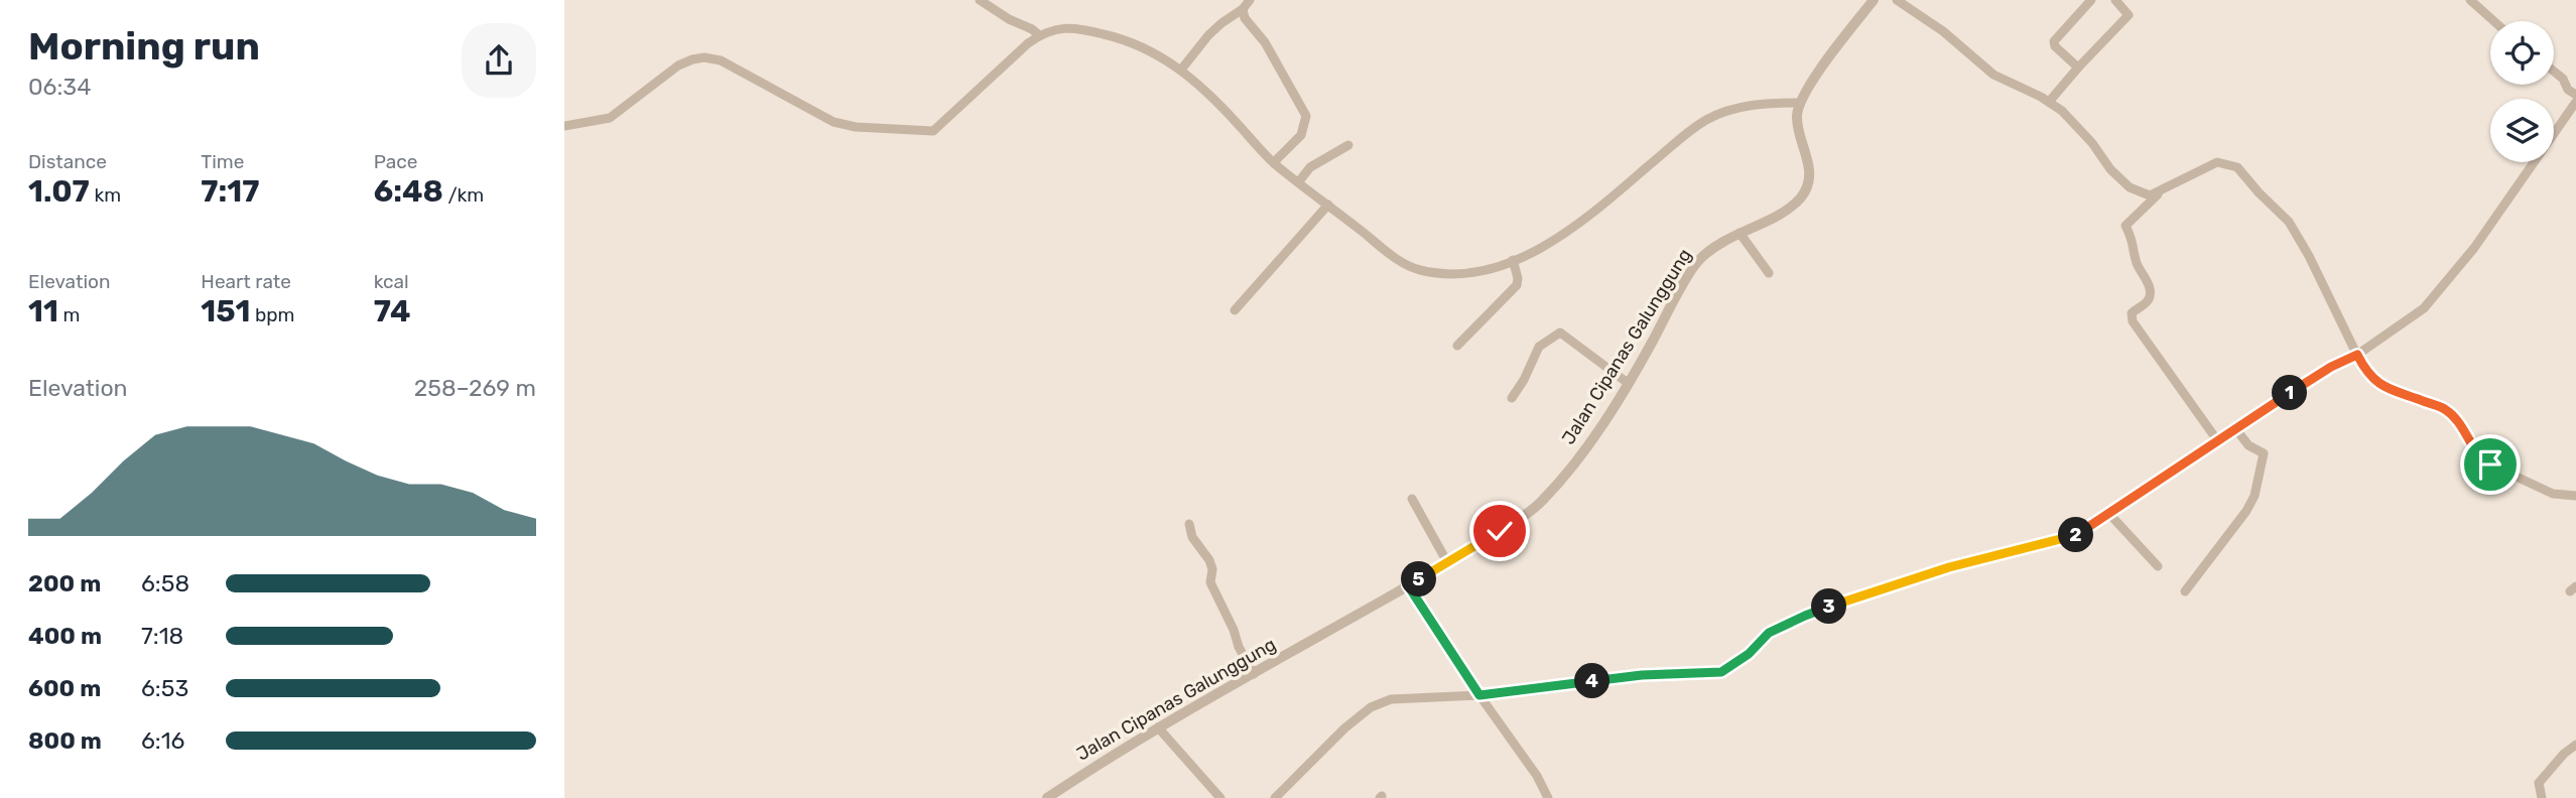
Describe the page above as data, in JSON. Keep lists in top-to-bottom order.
{
  "streets": {
    "street": ["Jalan Cipanas Galunggung"]
  },
  "page": {
    "heading": ["Morning run", "06:34"],
    "stats": [
      ["Distance", "1.07 km"],
      ["Time", "7:17"],
      ["Pace", "6:48 /km"],
      ["Elevation", "11 m"],
      ["Heart rate", "151 bpm"],
      ["kcal", "74"]
    ],
    "chart": ["Elevation", "258–269 m"],
    "pins": [
      "1",
      "2",
      "5",
      "3",
      "4"
    ],
    "list": [
      {
        "name": "200 m",
        "note": "6:58"
      },
      {
        "name": "400 m",
        "note": "7:18"
      },
      {
        "name": "600 m",
        "note": "6:53"
      },
      {
        "name": "800 m",
        "note": "6:16"
      }
    ]
  }
}
